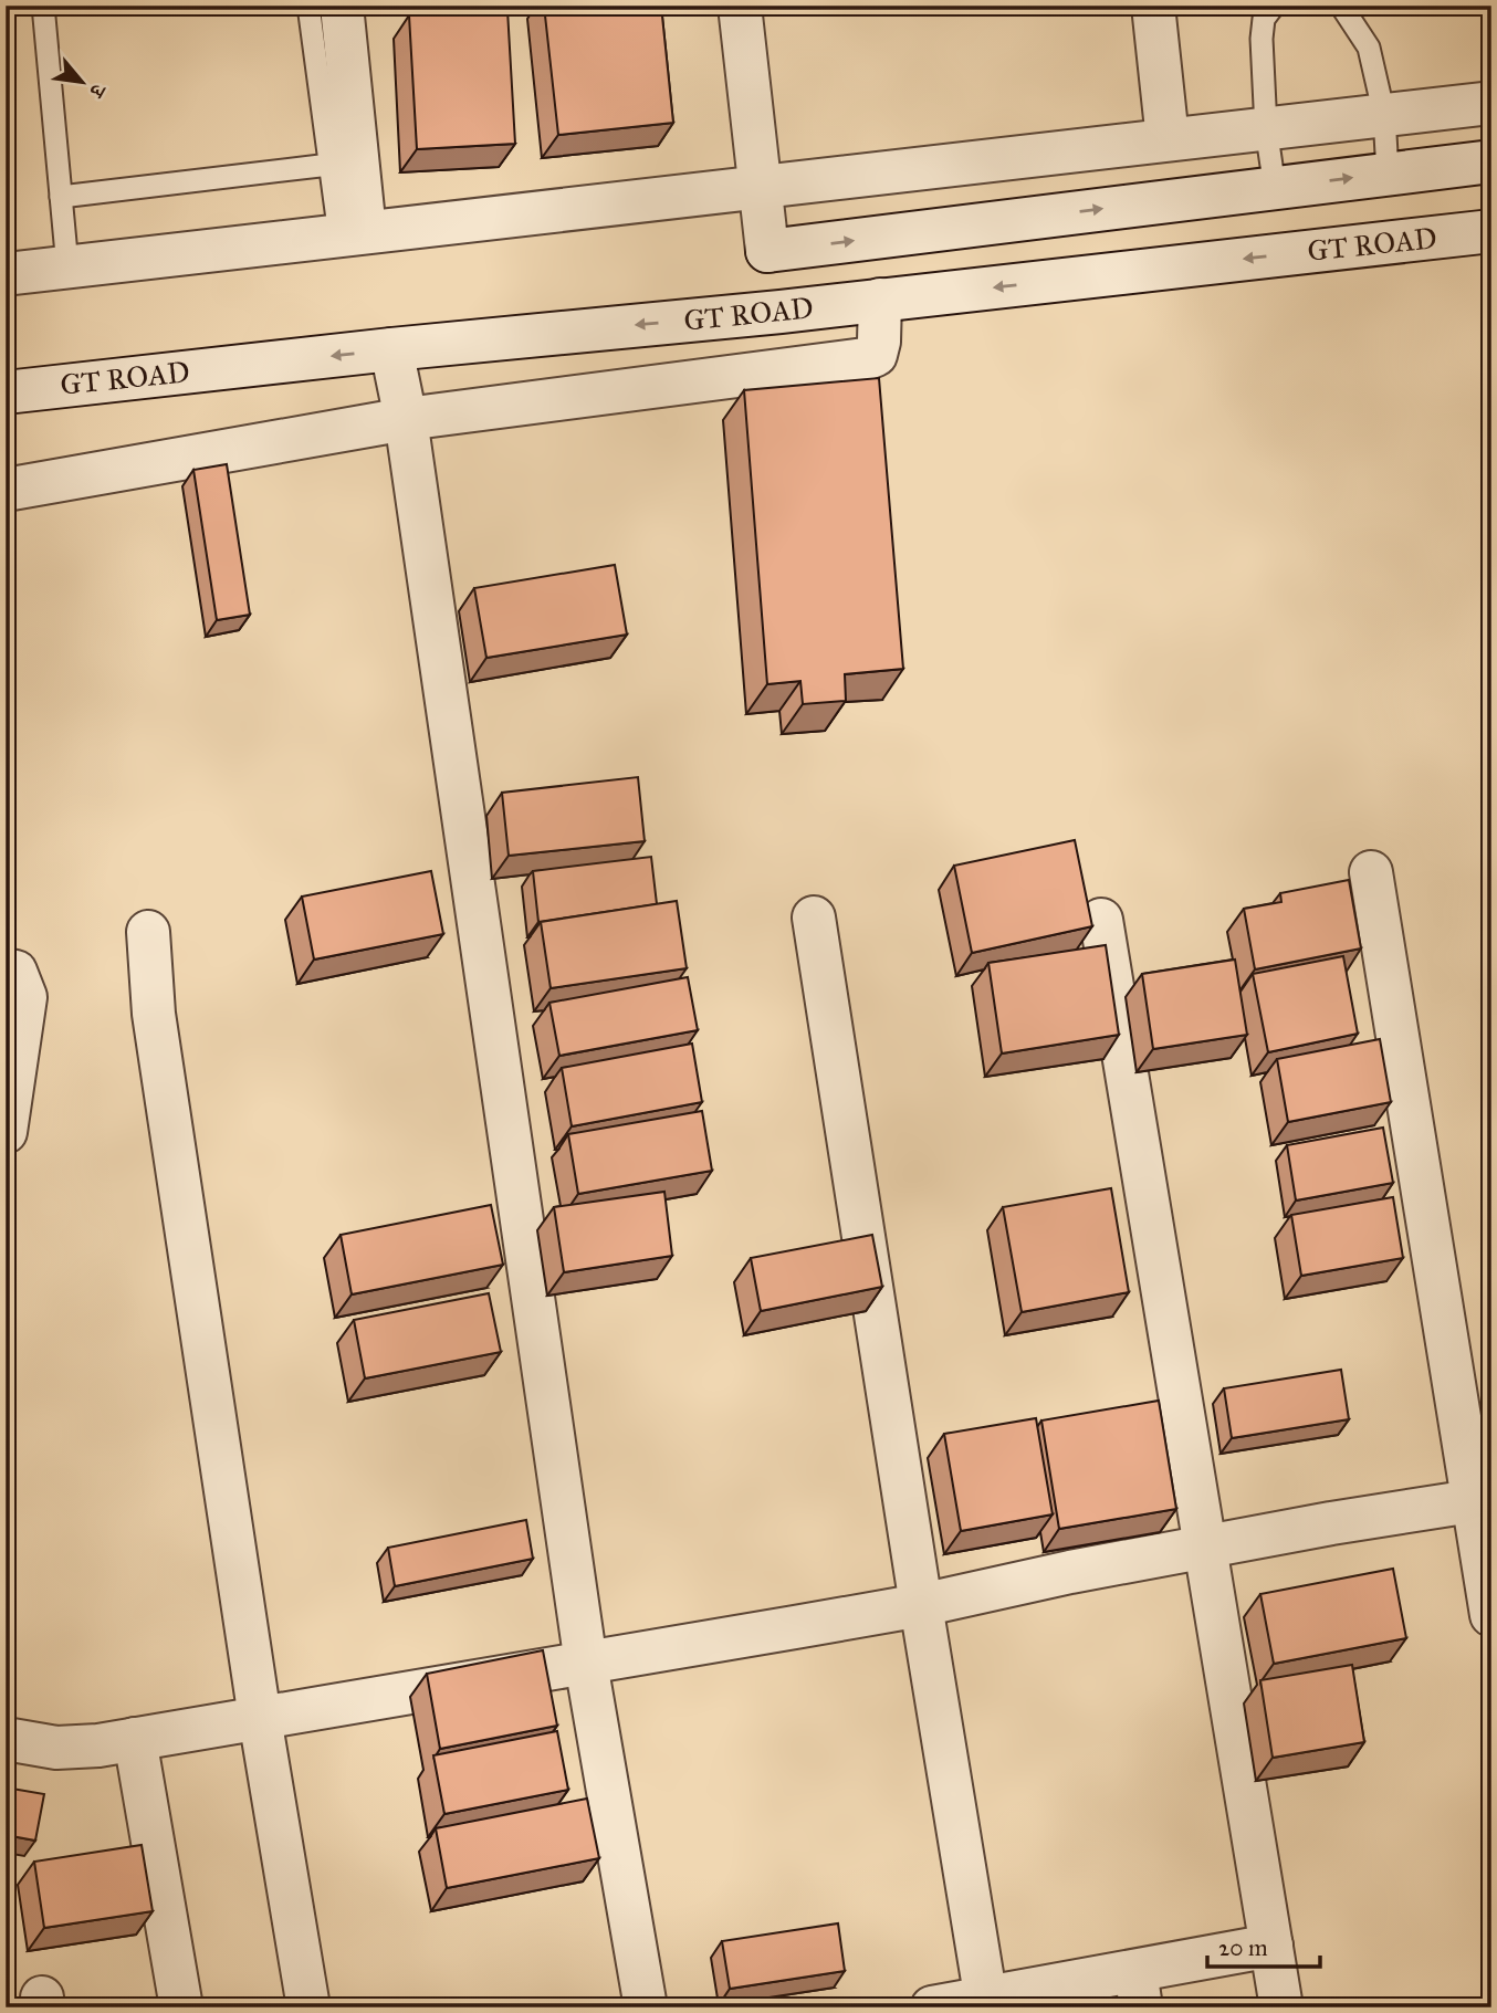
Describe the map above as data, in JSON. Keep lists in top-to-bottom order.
{
  "streets": {
    "street": ["GT ROAD"]
  },
  "scale_bar": "20 m",
  "north": "bottom right"
}
